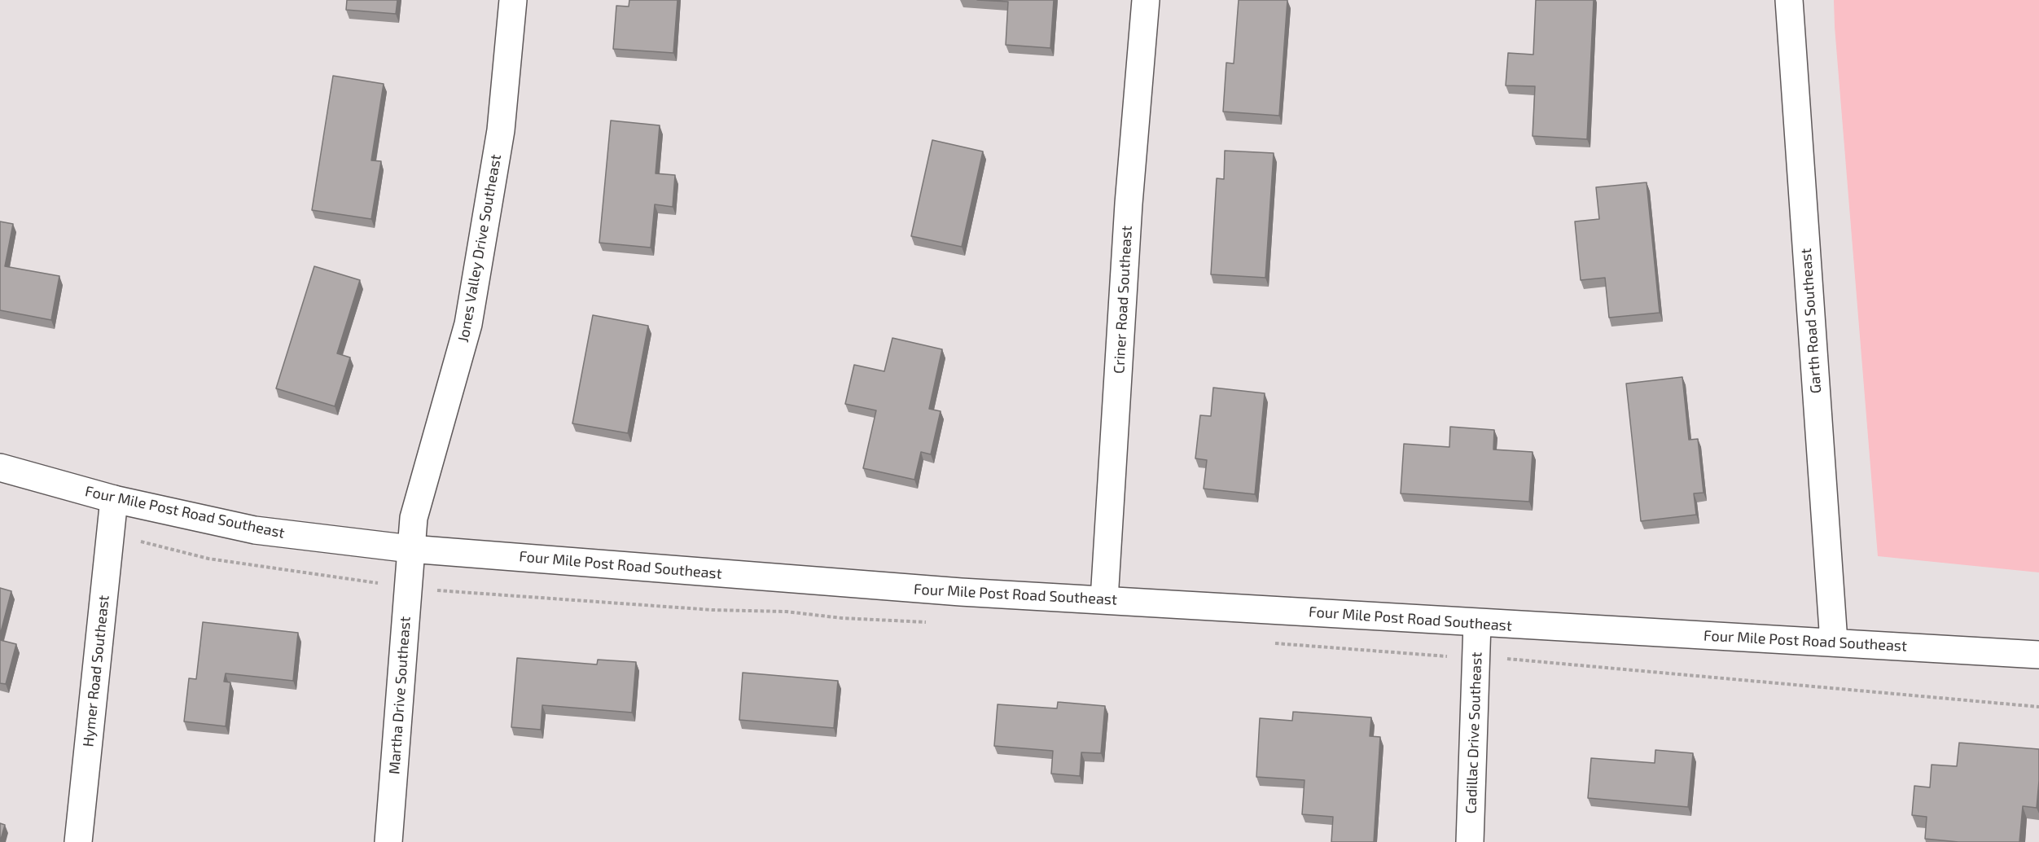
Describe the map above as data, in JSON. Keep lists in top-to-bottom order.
{
  "streets": {
    "street": [
      "Jones Valley Drive Southeast",
      "Criner Road Southeast",
      "Garth Road Southeast",
      "Four Mile Post Road Southeast",
      "Hymer Road Southeast",
      "Martha Drive Southeast",
      "Cadillac Drive Southeast"
    ]
  },
  "crossings": [
    ["Jones Valley Drive Southeast", "Four Mile Post Road Southeast"],
    ["Jones Valley Drive Southeast", "Martha Drive Southeast"],
    ["Criner Road Southeast", "Four Mile Post Road Southeast"],
    ["Garth Road Southeast", "Four Mile Post Road Southeast"],
    ["Four Mile Post Road Southeast", "Hymer Road Southeast"],
    ["Four Mile Post Road Southeast", "Martha Drive Southeast"],
    ["Four Mile Post Road Southeast", "Cadillac Drive Southeast"]
  ]
}
